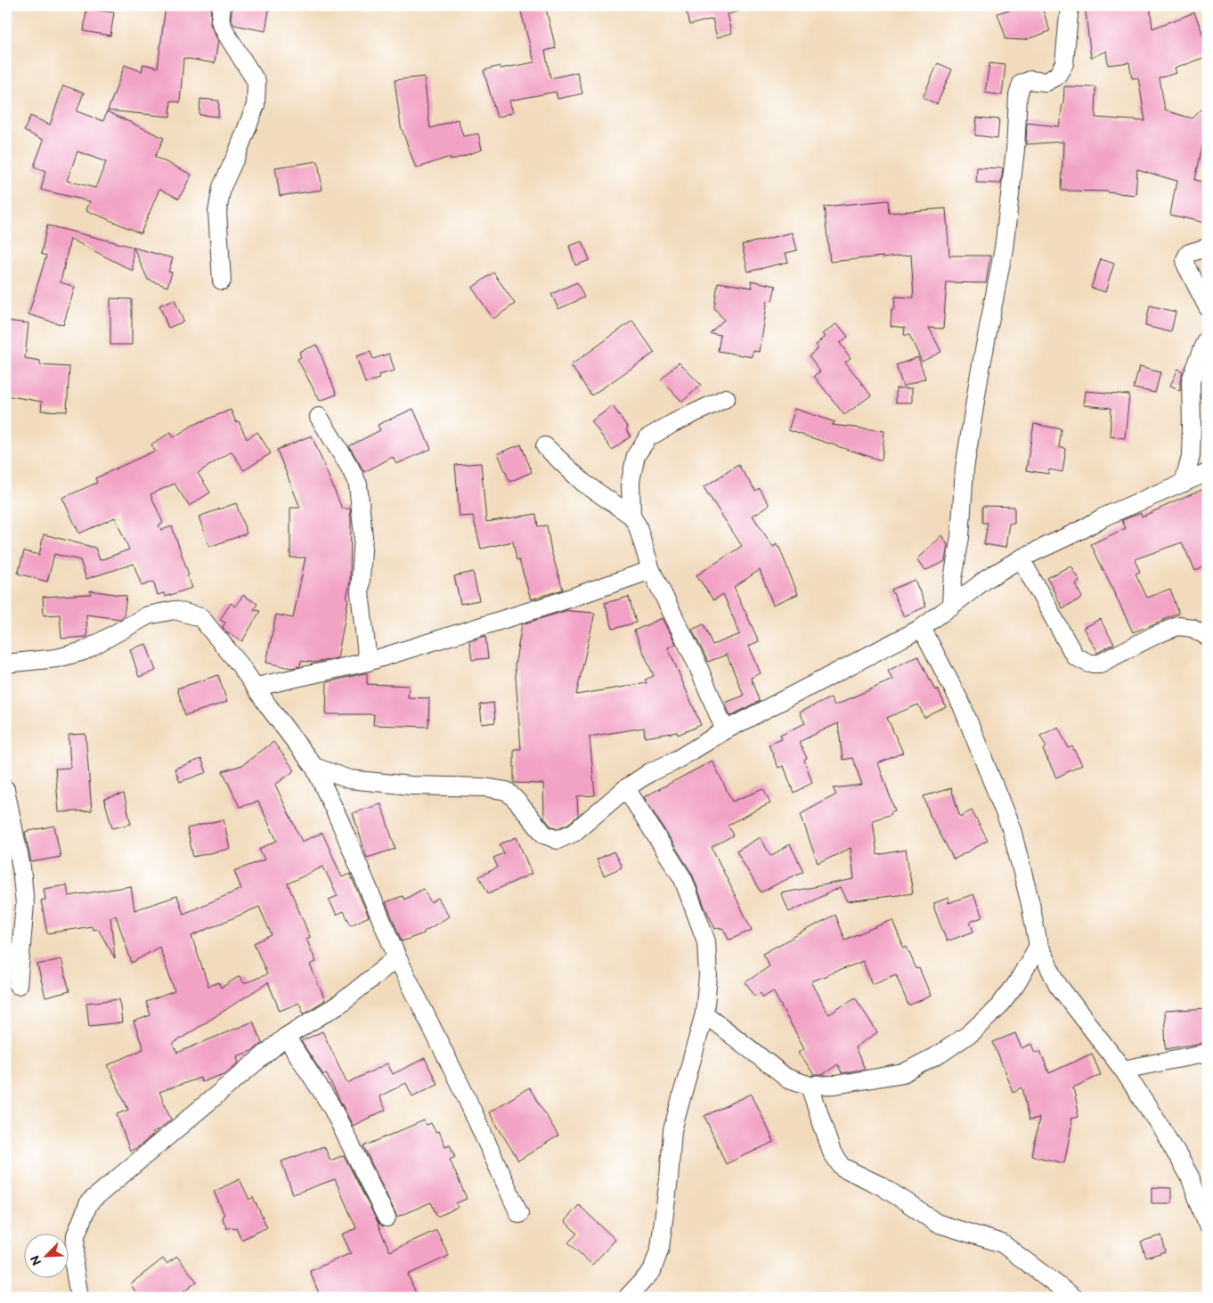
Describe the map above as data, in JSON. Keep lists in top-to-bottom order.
{
  "north": "bottom left"
}
